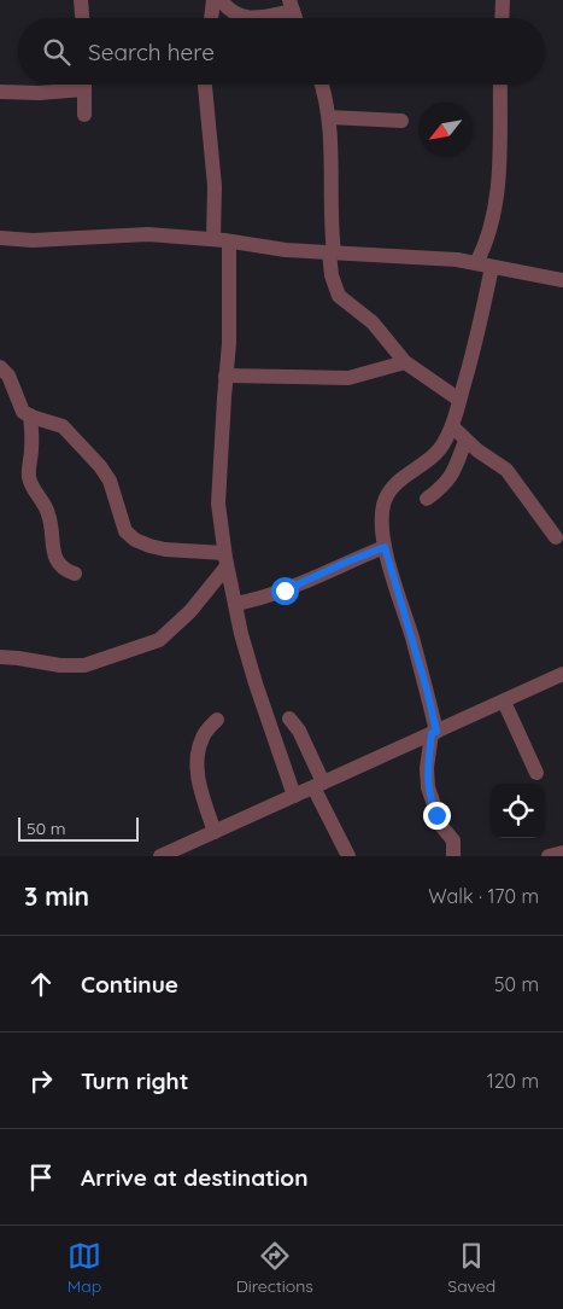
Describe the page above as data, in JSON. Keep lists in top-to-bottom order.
{
  "scale_bar": "50 m",
  "north": "bottom left",
  "page": {
    "search": "Search here",
    "scale": "50 m",
    "heading": ["3 min", "Walk · 170 m"],
    "list": [
      ["Continue", "50 m"],
      ["Turn right", "120 m"],
      "Arrive at destination"
    ],
    "nav": ["Map", "Directions", "Saved"]
  }
}
